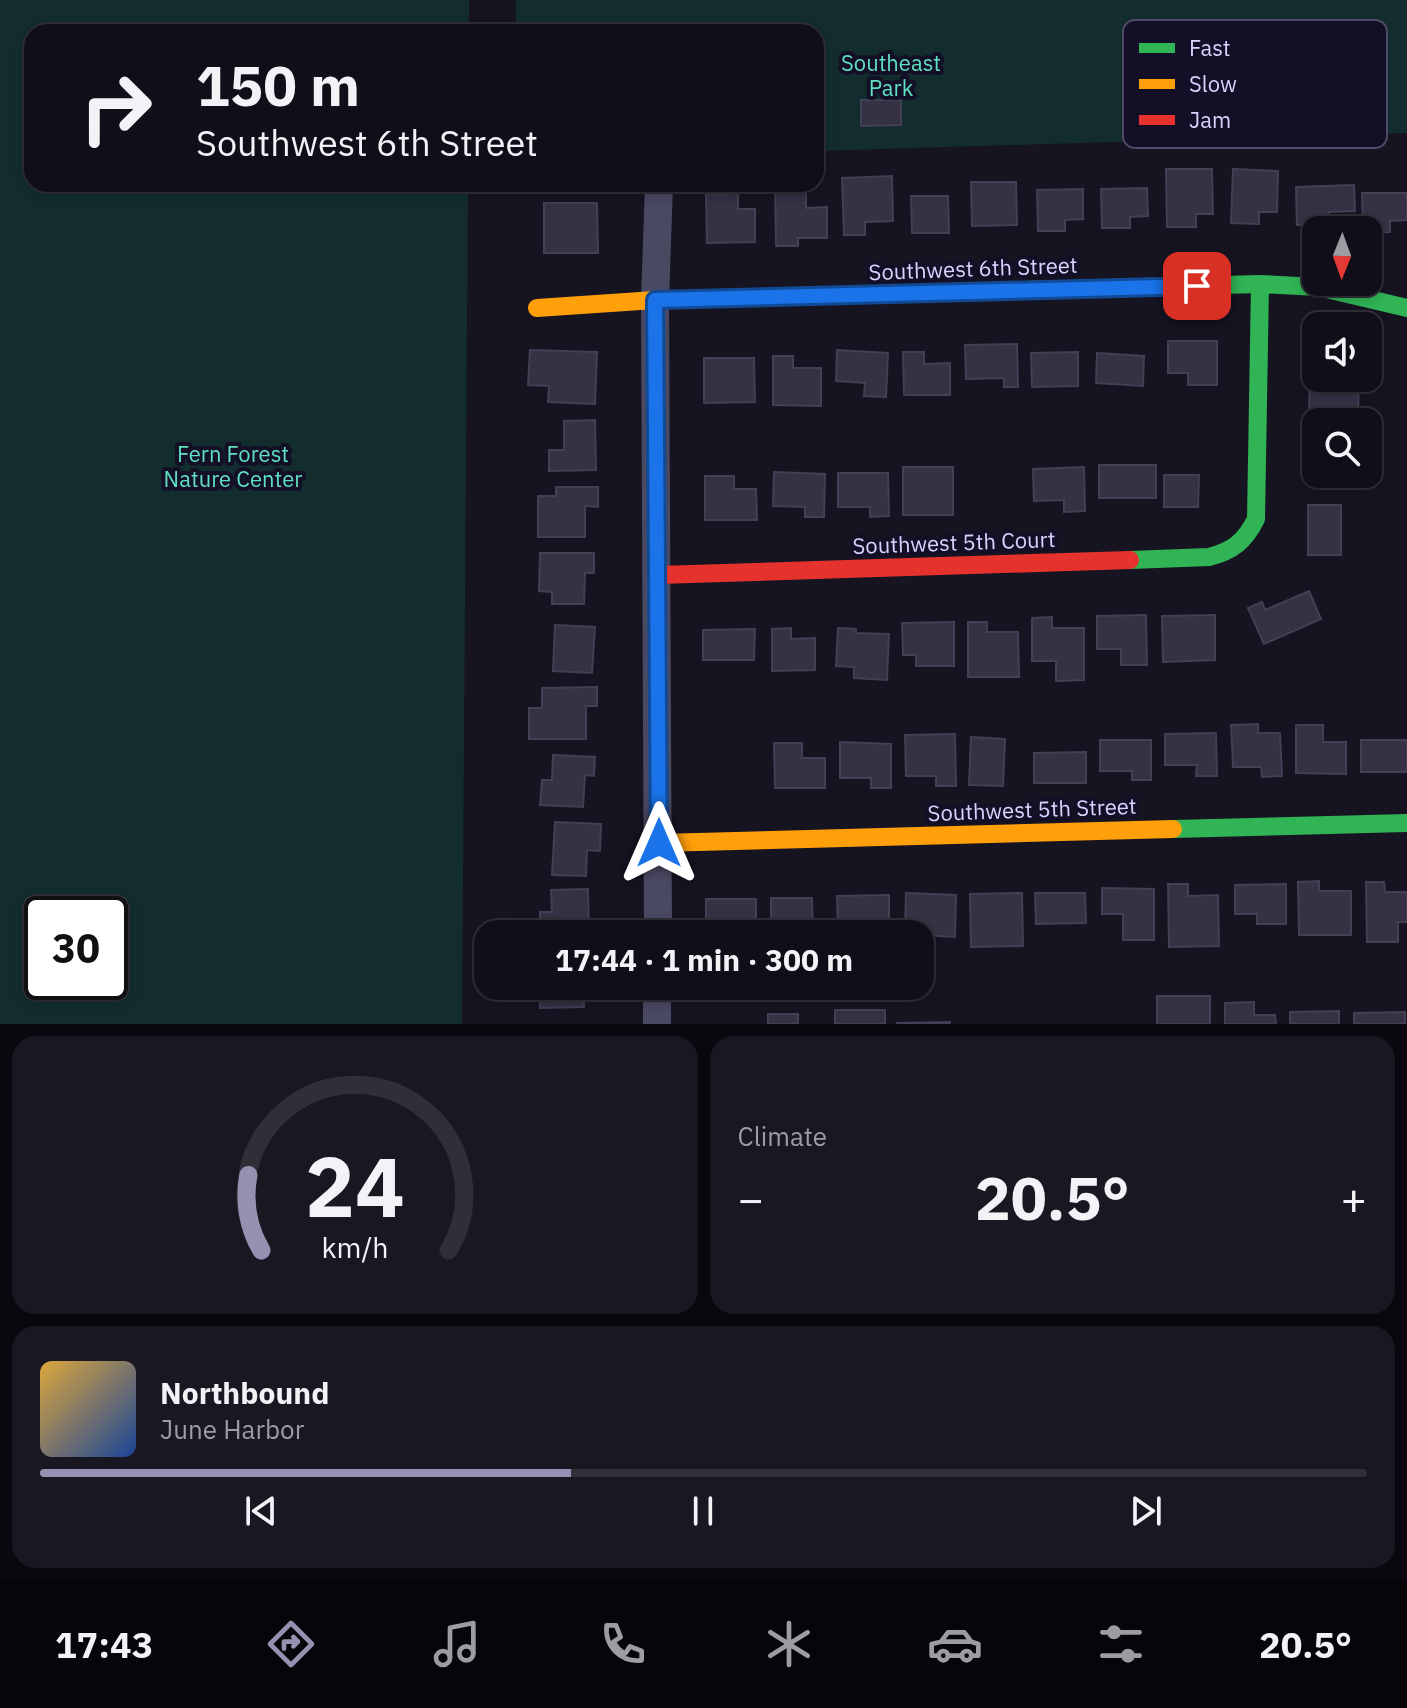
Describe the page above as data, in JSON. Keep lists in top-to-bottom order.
{
  "streets": {
    "street": ["Southwest 6th Street", "Southwest 5th Court", "Southwest 5th Street"]
  },
  "crossings": [
    ["Southwest 6th Street", "Southwest 5th Court"]
  ],
  "parks": ["Southeast Park", "Fern Forest Nature Center"],
  "legend": ["Fast", "Slow", "Jam"],
  "north": "bottom",
  "page": {
    "turn": ["150 m", "Southwest 6th Street"],
    "limit": "30",
    "trip": "17:44 · 1 min · 300 m",
    "tile": "Climate",
    "heat": ["−", "20.5°", "+"],
    "song": ["Northbound", "June Harbor"],
    "tabs": ["17:43", "20.5°"],
    "gauge": ["24", "km/h"]
  }
}
